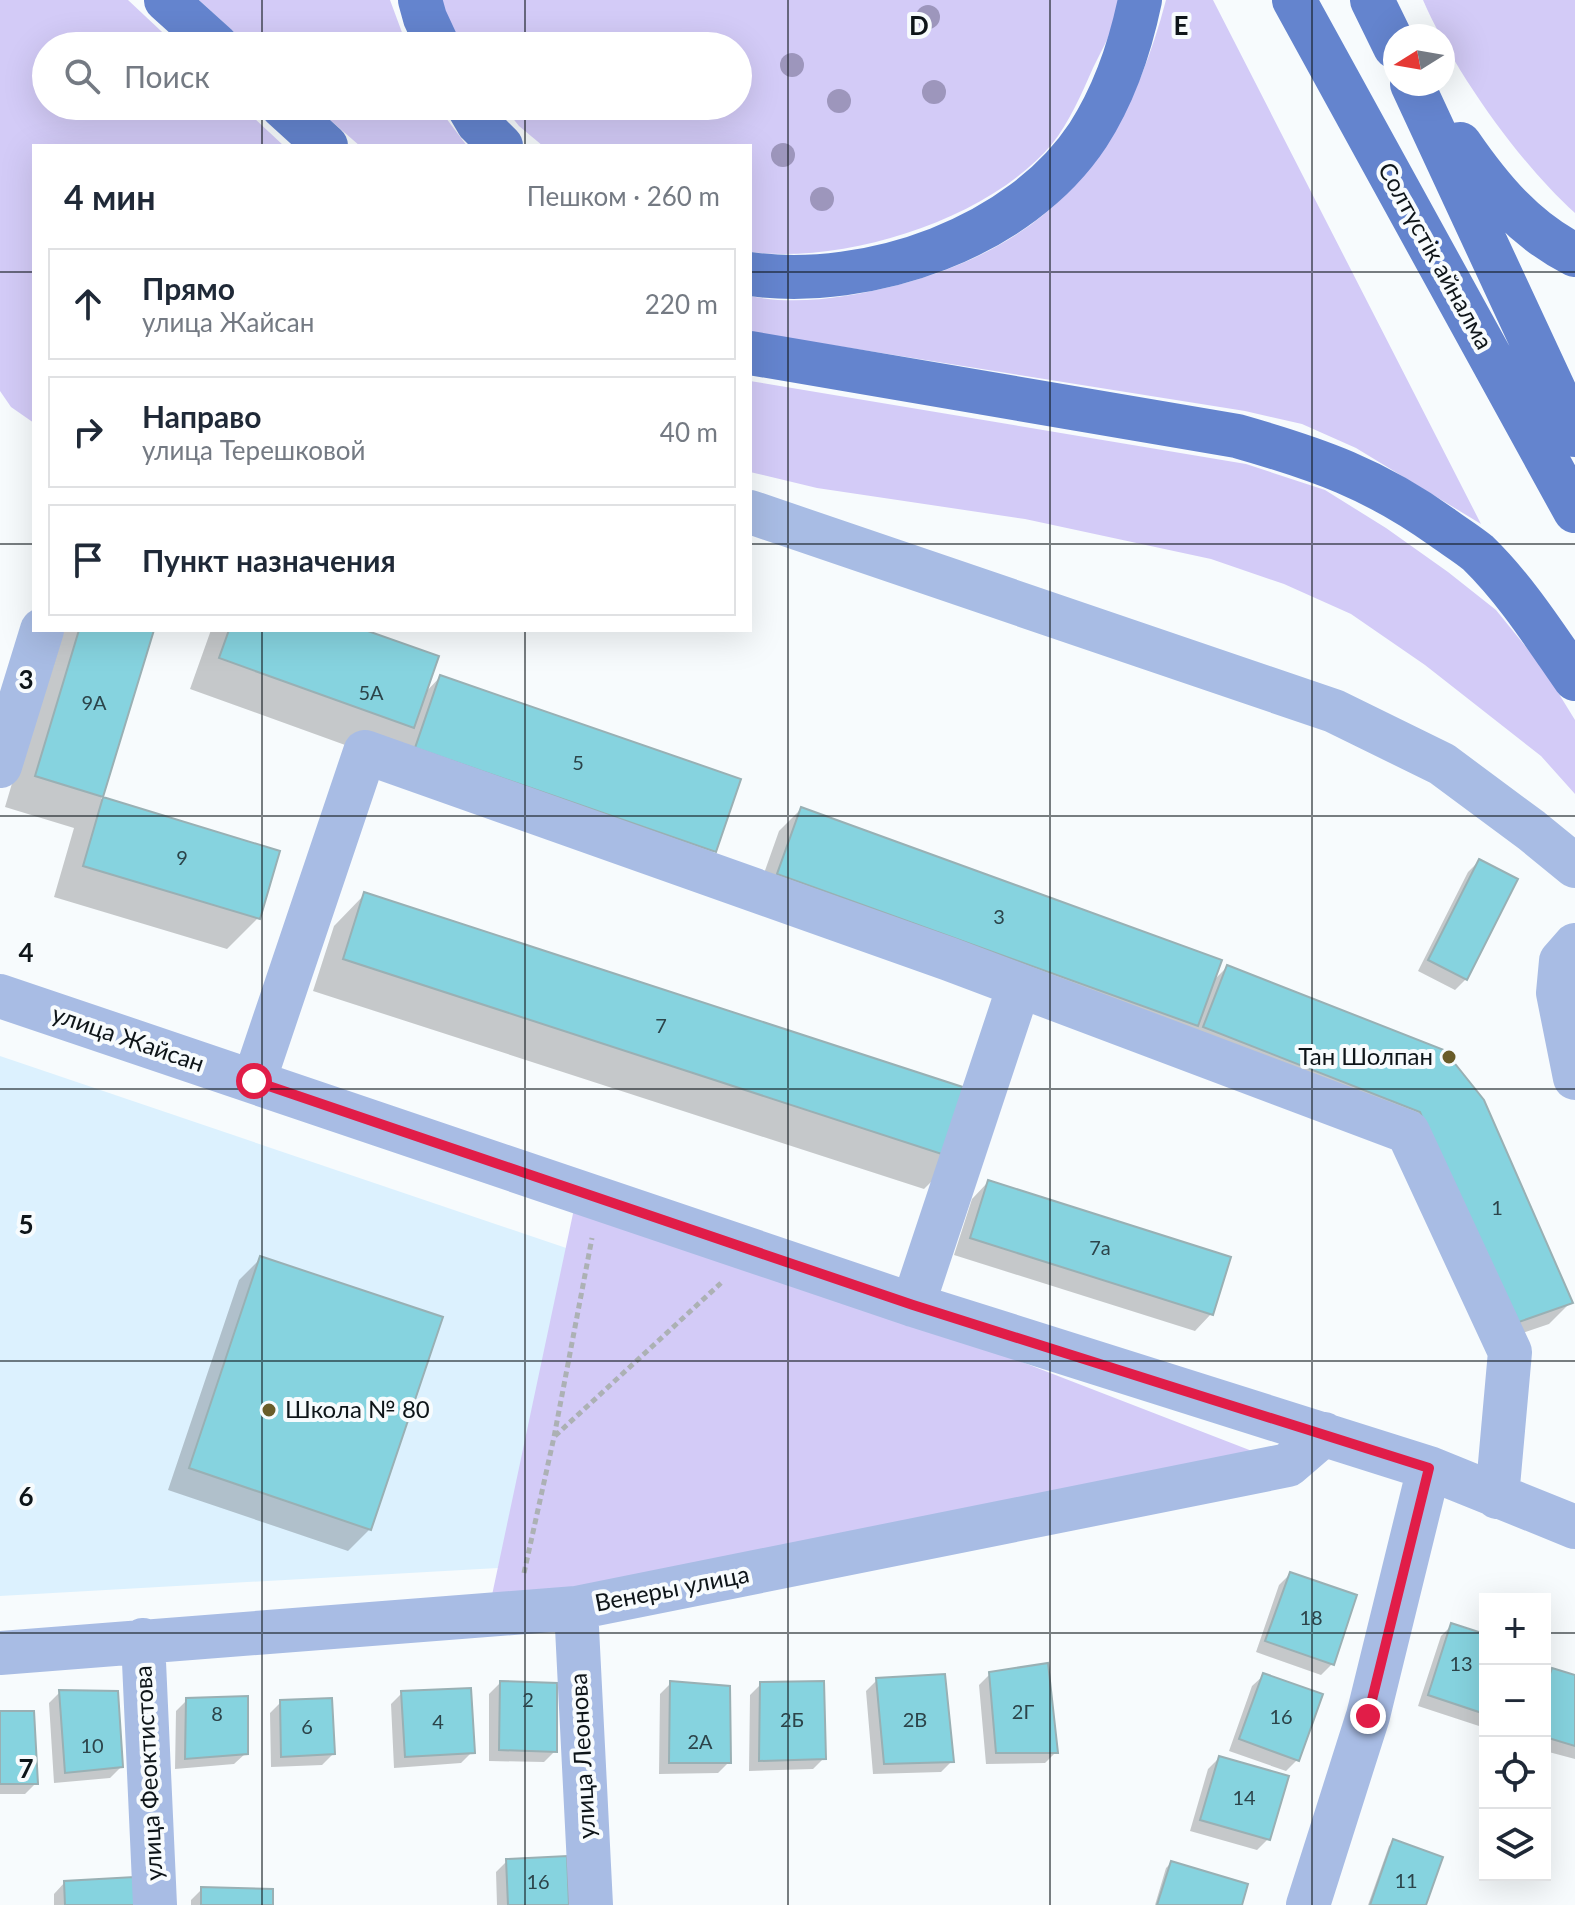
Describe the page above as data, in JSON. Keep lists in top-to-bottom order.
{
  "streets": {
    "main road": ["Солтүстік айналма"],
    "street": [
      "улица Жайсан",
      "Венеры улица",
      "улица Леонова",
      "улица Феоктистова"
    ]
  },
  "crossings": [
    ["улица Жайсан", "Венеры улица"],
    ["Венеры улица", "улица Леонова"],
    ["Венеры улица", "улица Феоктистова"]
  ],
  "places": ["Тан Шолпан", "Школа № 80"],
  "house_numbers": [
    "5А",
    "9А",
    "5",
    "9",
    "3",
    "7",
    "1",
    "7а",
    "18",
    "13",
    "2",
    "2Г",
    "8",
    "16",
    "2Б",
    "2В",
    "4",
    "6",
    "2А",
    "10",
    "14",
    "11",
    "16"
  ],
  "north": "left",
  "page": {
    "search": "Поиск",
    "heading": ["4 мин", "Пешком · 260 m"],
    "list": [
      ["Прямо", "улица Жайсан", "220 m"],
      ["Направо", "улица Терешковой", "40 m"],
      "Пункт назначения"
    ],
    "map_buttons": ["+", "−"]
  },
  "grid": {
    "columns": ["D", "E"],
    "rows": [
      "3",
      "4",
      "5",
      "6",
      "7"
    ]
  }
}
